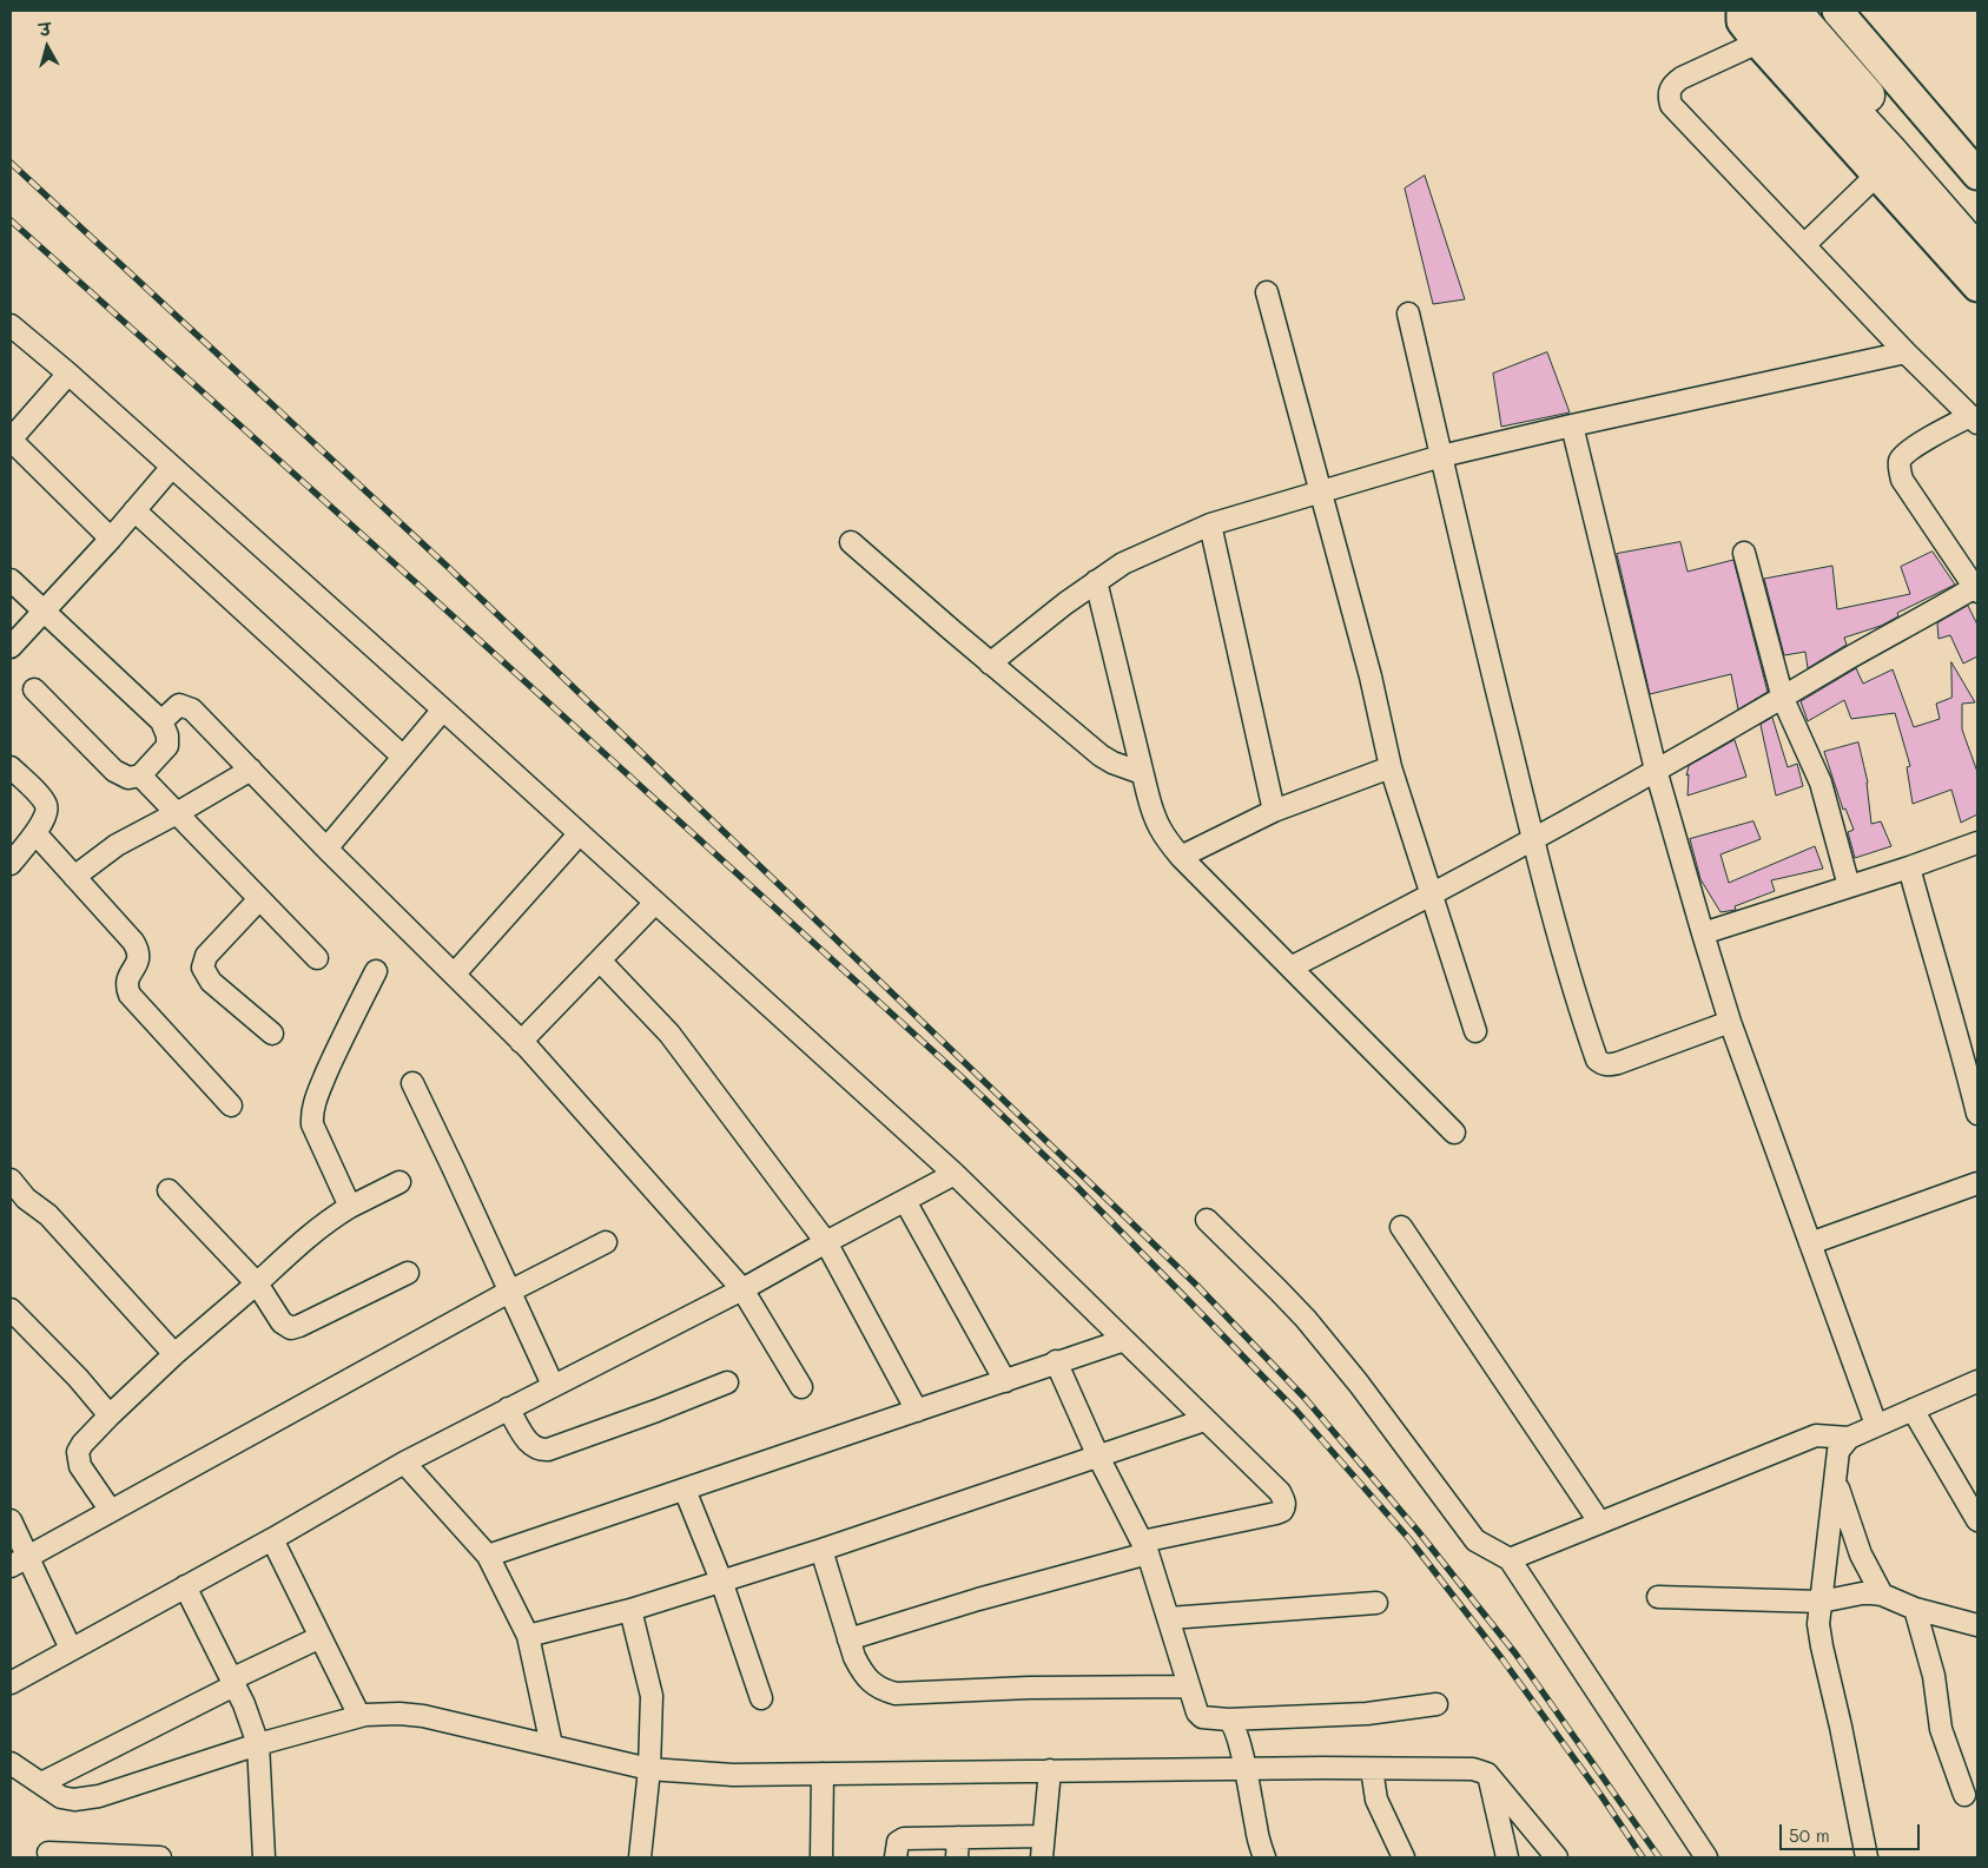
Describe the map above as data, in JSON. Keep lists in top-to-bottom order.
{
  "scale_bar": "50 m",
  "north": "top"
}
